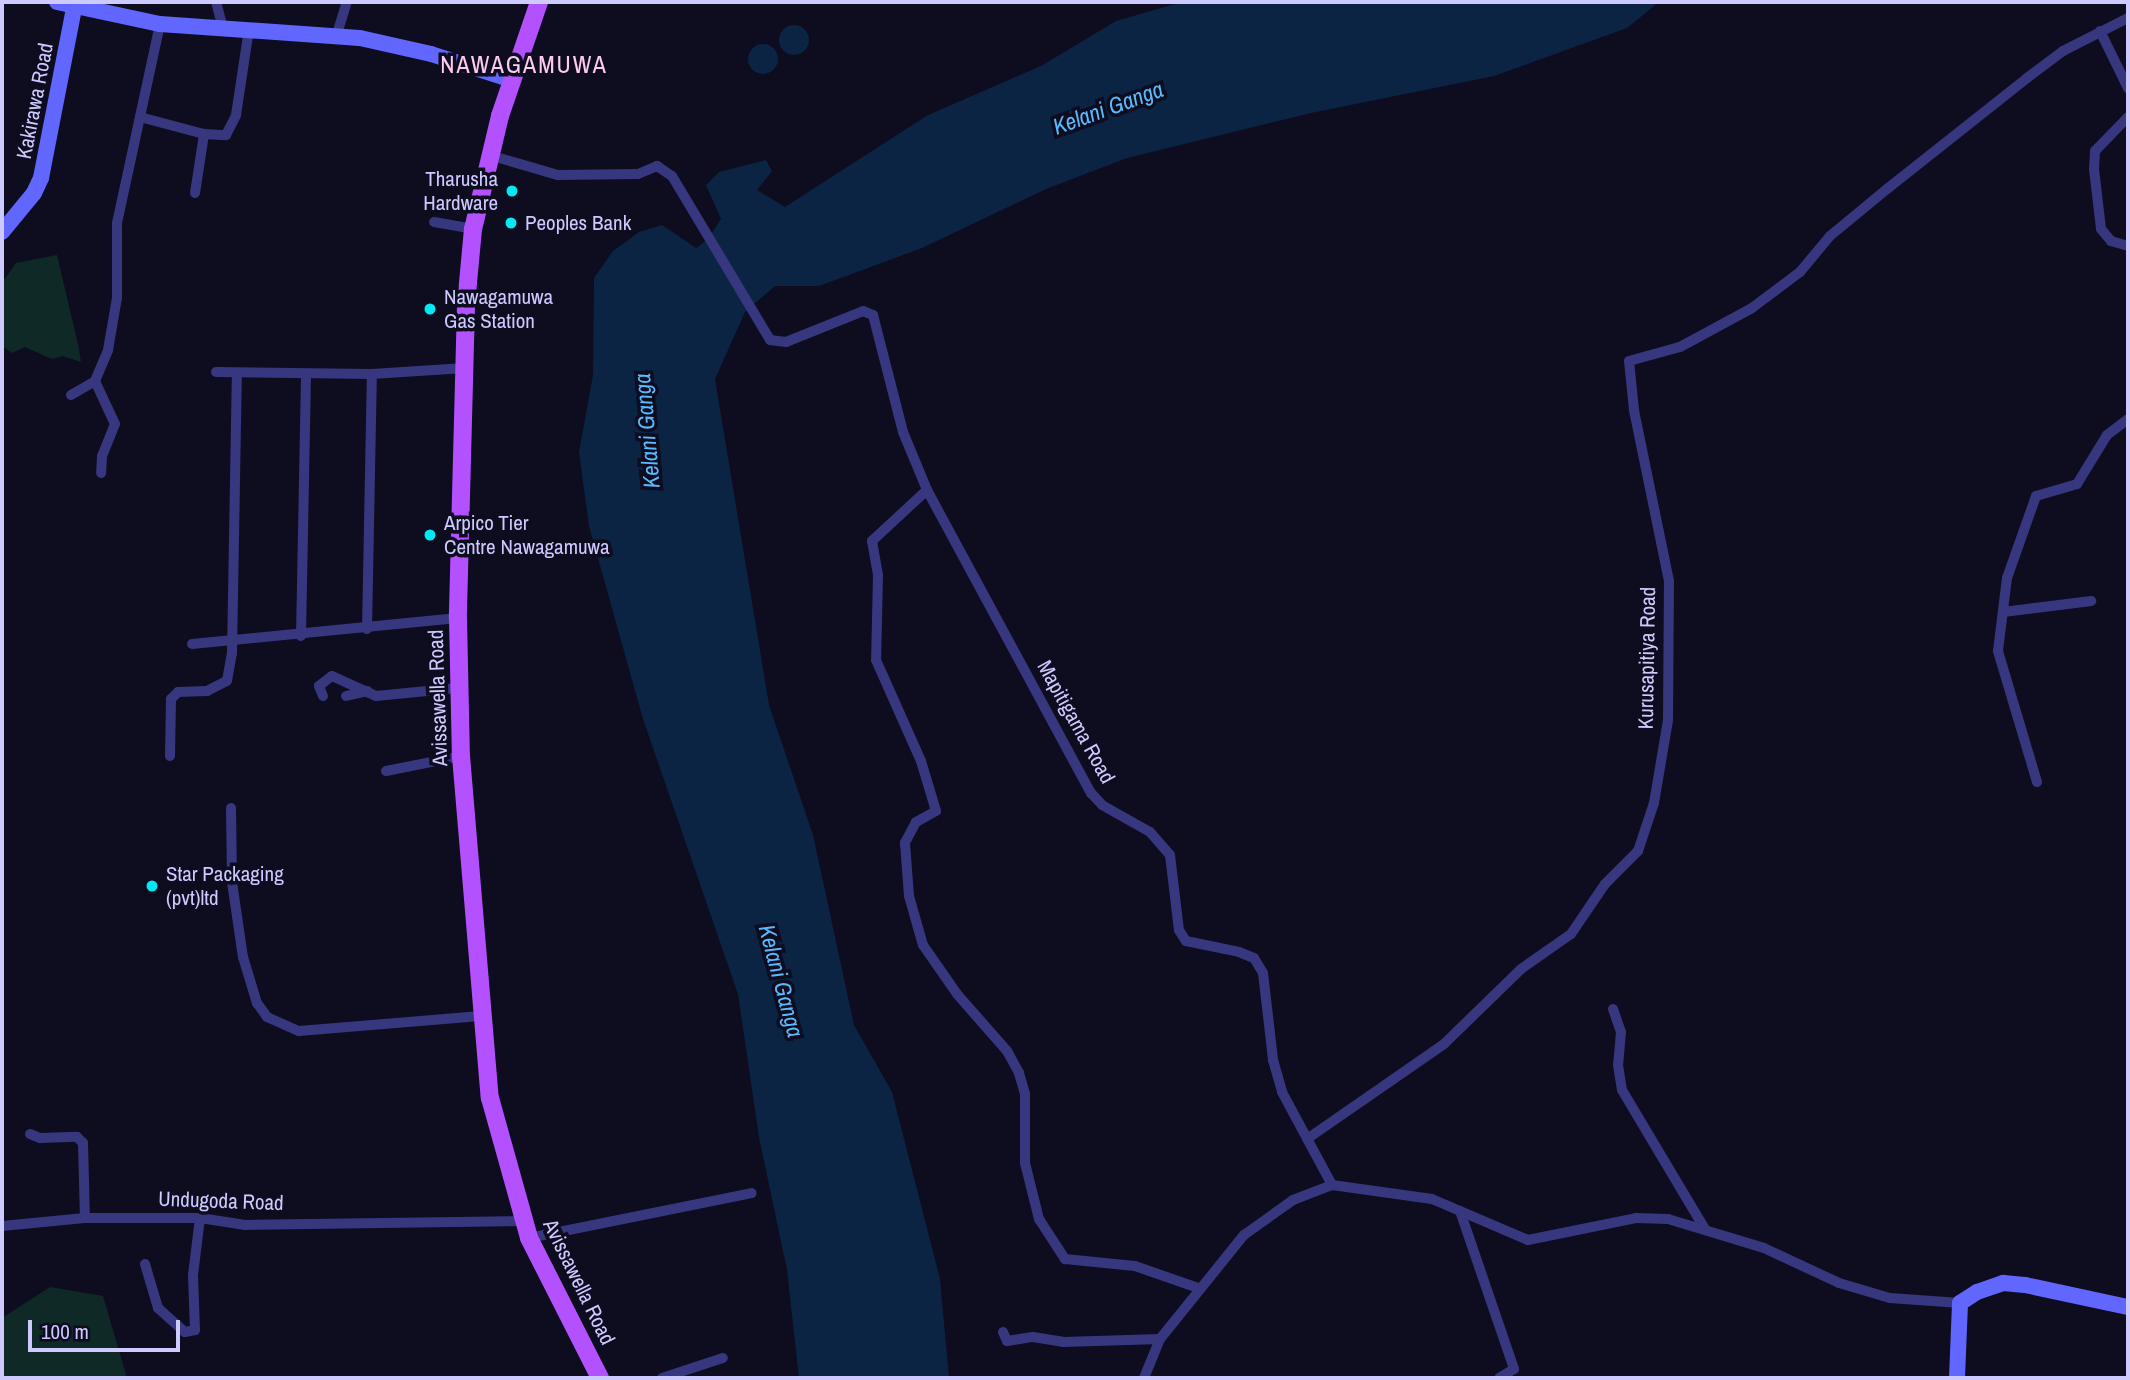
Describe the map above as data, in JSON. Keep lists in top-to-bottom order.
{
  "streets": {
    "main road": ["Avissawella Road"],
    "street": [
      "Kakirawa Road",
      "Kurusapitiya Road",
      "Mapitigama Road",
      "Undugoda Road"
    ]
  },
  "crossings": [
    ["Kurusapitiya Road", "Mapitigama Road"],
    ["Avissawella Road", "Mapitigama Road"],
    ["Avissawella Road", "Undugoda Road"]
  ],
  "districts": ["NAWAGAMUWA"],
  "water": ["Kelani Ganga"],
  "places": [
    "Tharusha Hardware",
    "Peoples Bank",
    "Nawagamuwa Gas Station",
    "Arpico Tier Centre Nawagamuwa",
    "Star Packaging (pvt)ltd"
  ],
  "scale_bar": "100 m"
}
